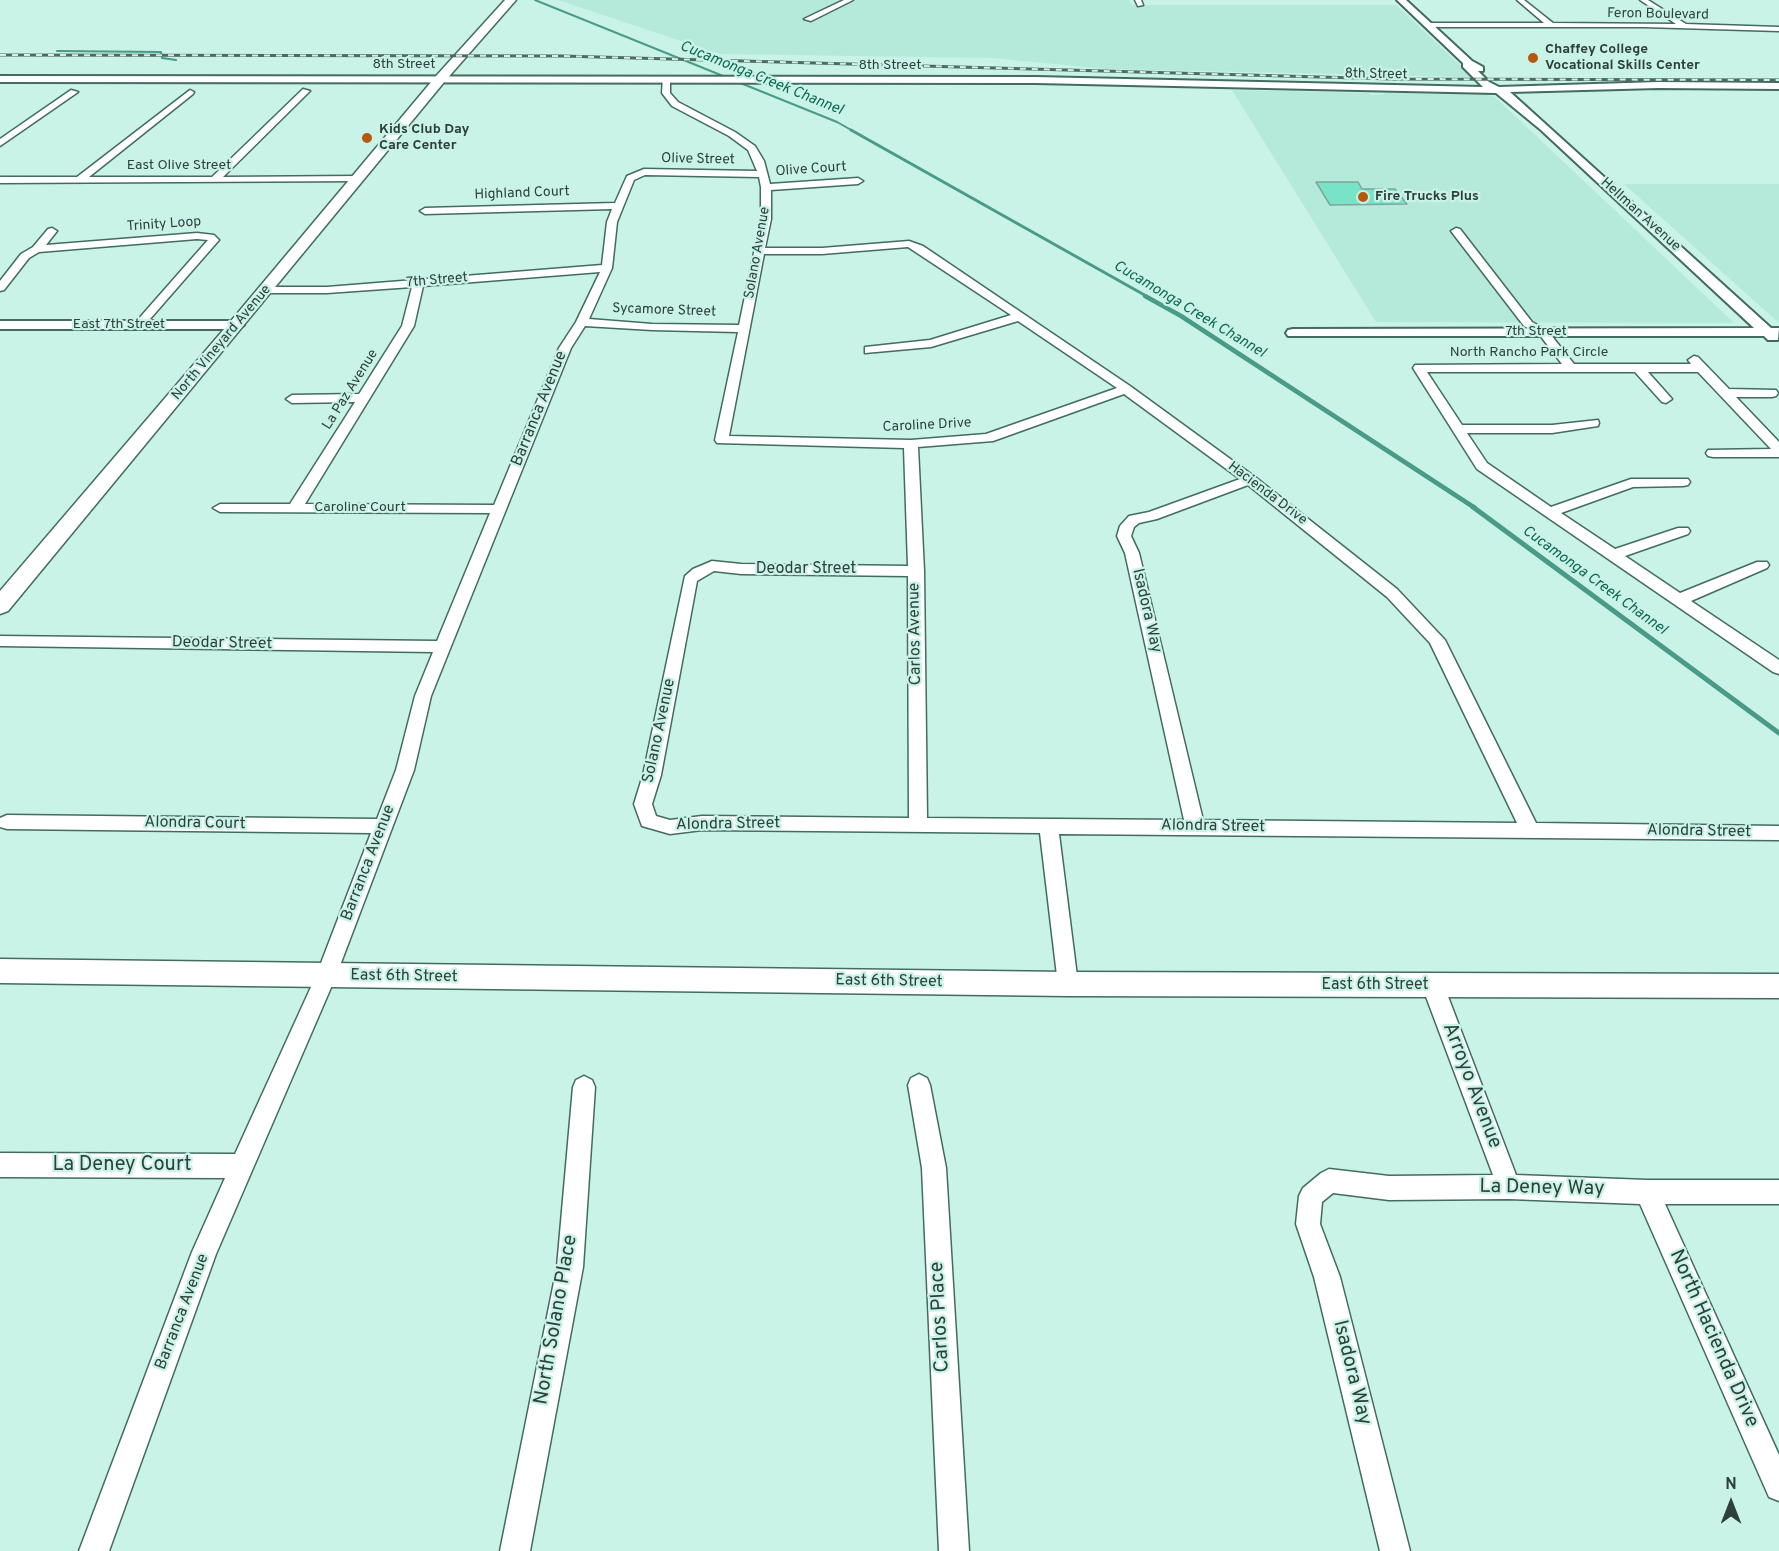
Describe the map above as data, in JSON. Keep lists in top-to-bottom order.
{
  "streets": {
    "main road": ["North Vineyard Avenue", "East 6th Street"],
    "street": [
      "Feron Boulevard",
      "8th Street",
      "Olive Street",
      "East Olive Street",
      "Olive Court",
      "Highland Court",
      "Hellman Avenue",
      "Trinity Loop",
      "Solano Avenue",
      "7th Street",
      "Sycamore Street",
      "East 7th Street",
      "North Rancho Park Circle",
      "La Paz Avenue",
      "Barranca Avenue",
      "Caroline Drive",
      "Hacienda Drive",
      "Caroline Court",
      "Deodar Street",
      "Isadora Way",
      "Carlos Avenue",
      "Alondra Court",
      "Alondra Street",
      "Arroyo Avenue",
      "La Deney Court",
      "La Deney Way",
      "Carlos Place",
      "North Solano Place",
      "North Hacienda Drive"
    ]
  },
  "crossings": [
    ["Feron Boulevard", "Hellman Avenue"],
    ["8th Street", "Hellman Avenue"],
    ["8th Street", "Solano Avenue"],
    ["8th Street", "North Vineyard Avenue"],
    ["Olive Street", "Solano Avenue"],
    ["Olive Street", "Barranca Avenue"],
    ["East Olive Street", "North Vineyard Avenue"],
    ["Olive Court", "Solano Avenue"],
    ["Highland Court", "Barranca Avenue"],
    ["Hellman Avenue", "7th Street"],
    ["Trinity Loop", "East 7th Street"],
    ["Solano Avenue", "Sycamore Street"],
    ["Solano Avenue", "Caroline Drive"],
    ["Solano Avenue", "Hacienda Drive"],
    ["Solano Avenue", "Deodar Street"],
    ["Solano Avenue", "Alondra Street"],
    ["7th Street", "North Vineyard Avenue"],
    ["7th Street", "La Paz Avenue"],
    ["7th Street", "Barranca Avenue"],
    ["Sycamore Street", "Barranca Avenue"],
    ["East 7th Street", "North Vineyard Avenue"],
    ["La Paz Avenue", "Caroline Court"],
    ["Barranca Avenue", "Caroline Court"],
    ["Barranca Avenue", "Deodar Street"],
    ["Barranca Avenue", "Alondra Court"],
    ["Barranca Avenue", "East 6th Street"],
    ["Barranca Avenue", "La Deney Court"],
    ["Caroline Drive", "Hacienda Drive"],
    ["Caroline Drive", "Carlos Avenue"],
    ["Hacienda Drive", "Isadora Way"],
    ["Hacienda Drive", "Alondra Street"],
    ["Deodar Street", "Carlos Avenue"],
    ["Isadora Way", "Alondra Street"],
    ["Isadora Way", "La Deney Way"],
    ["Carlos Avenue", "Alondra Street"],
    ["East 6th Street", "Arroyo Avenue"],
    ["Arroyo Avenue", "La Deney Way"],
    ["La Deney Way", "North Hacienda Drive"]
  ],
  "water": ["Cucamonga Creek Channel"],
  "places": ["Chaffey College Vocational Skills Center", "Kids Club Day Care Center", "Fire Trucks Plus"],
  "north": "top"
}
